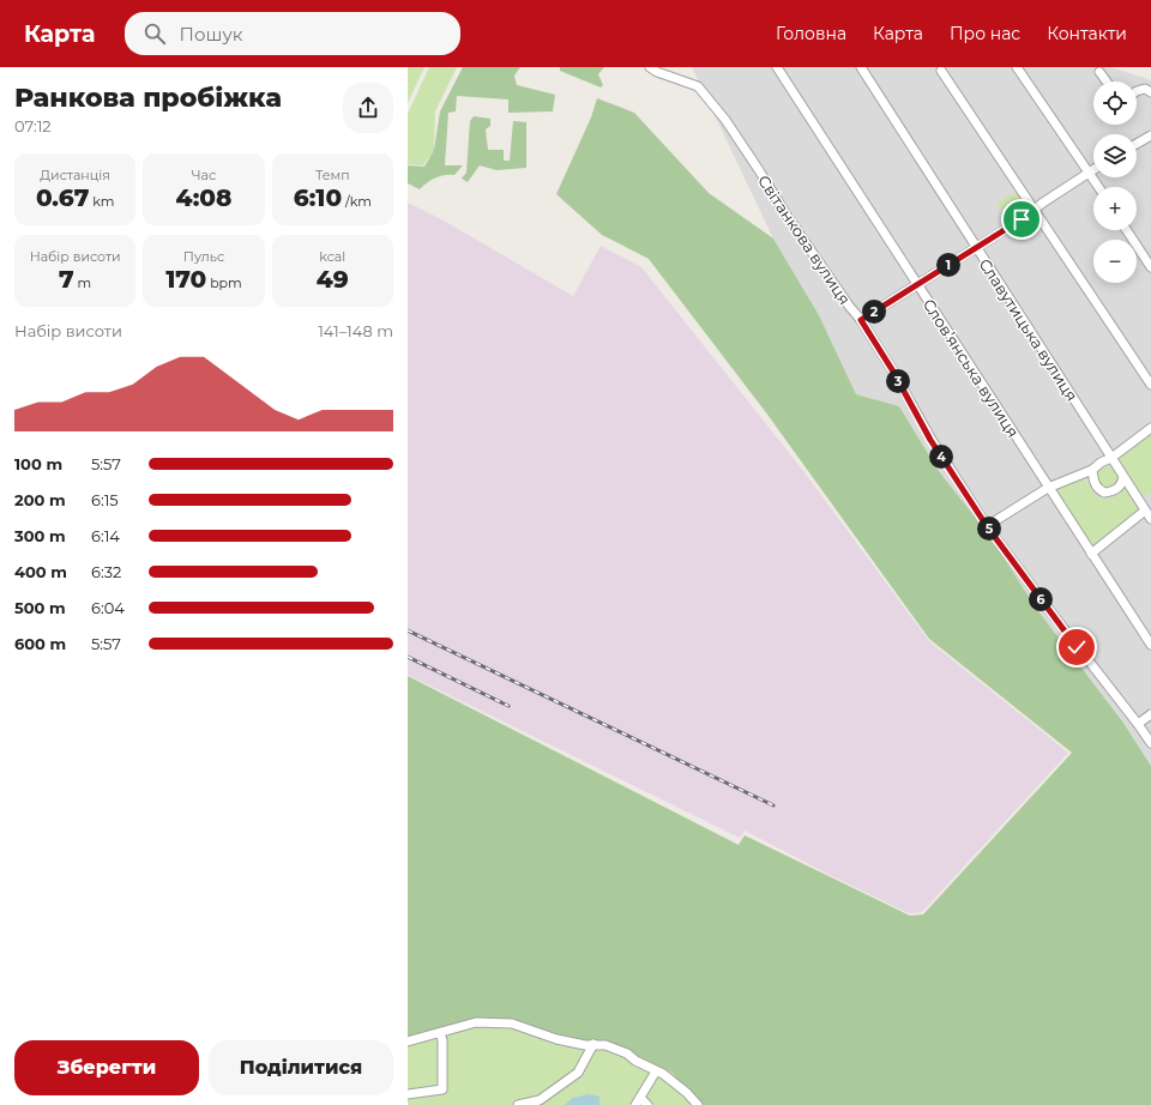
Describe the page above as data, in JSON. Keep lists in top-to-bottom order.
{
  "streets": {
    "street": ["Світанкова вулиця", "Славутицька вулиця", "Словʼянська вулиця"]
  },
  "page": {
    "header": "Карта",
    "search": "Пошук",
    "nav": [
      "Головна",
      "Карта",
      "Про нас",
      "Контакти"
    ],
    "heading": ["Ранкова пробіжка", "07:12"],
    "map_buttons": ["+", "−"],
    "stats": [
      ["Дистанція", "0.67 km"],
      ["Час", "4:08"],
      ["Темп", "6:10 /km"],
      ["Набір висоти", "7 m"],
      ["Пульс", "170 bpm"],
      ["kcal", "49"]
    ],
    "pins": [
      "1",
      "2",
      "3",
      "4",
      "5",
      "6"
    ],
    "chart": ["Набір висоти", "141–148 m"],
    "list": [
      {
        "name": "100 m",
        "note": "5:57"
      },
      {
        "name": "200 m",
        "note": "6:15"
      },
      {
        "name": "300 m",
        "note": "6:14"
      },
      {
        "name": "400 m",
        "note": "6:32"
      },
      {
        "name": "500 m",
        "note": "6:04"
      },
      {
        "name": "600 m",
        "note": "5:57"
      }
    ],
    "buttons": ["Зберегти", "Поділитися"]
  }
}
